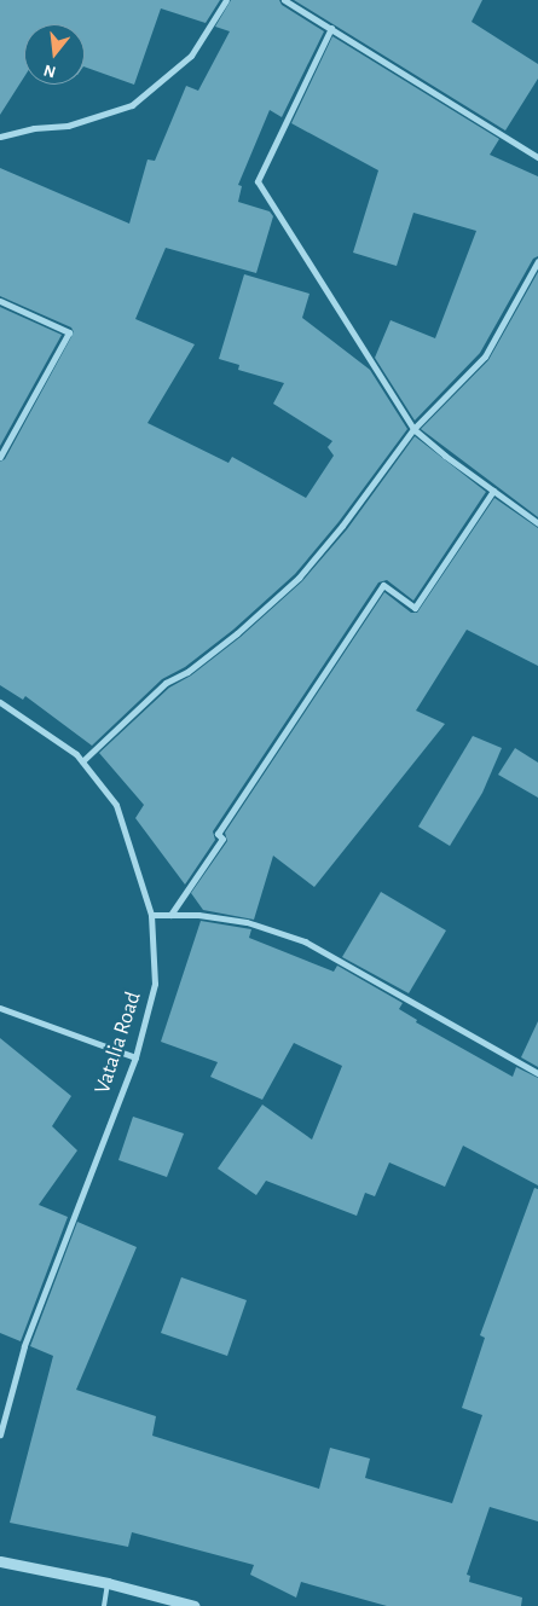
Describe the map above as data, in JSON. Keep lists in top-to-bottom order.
{
  "streets": {
    "street": ["Vatalia Road"]
  },
  "north": "bottom"
}
